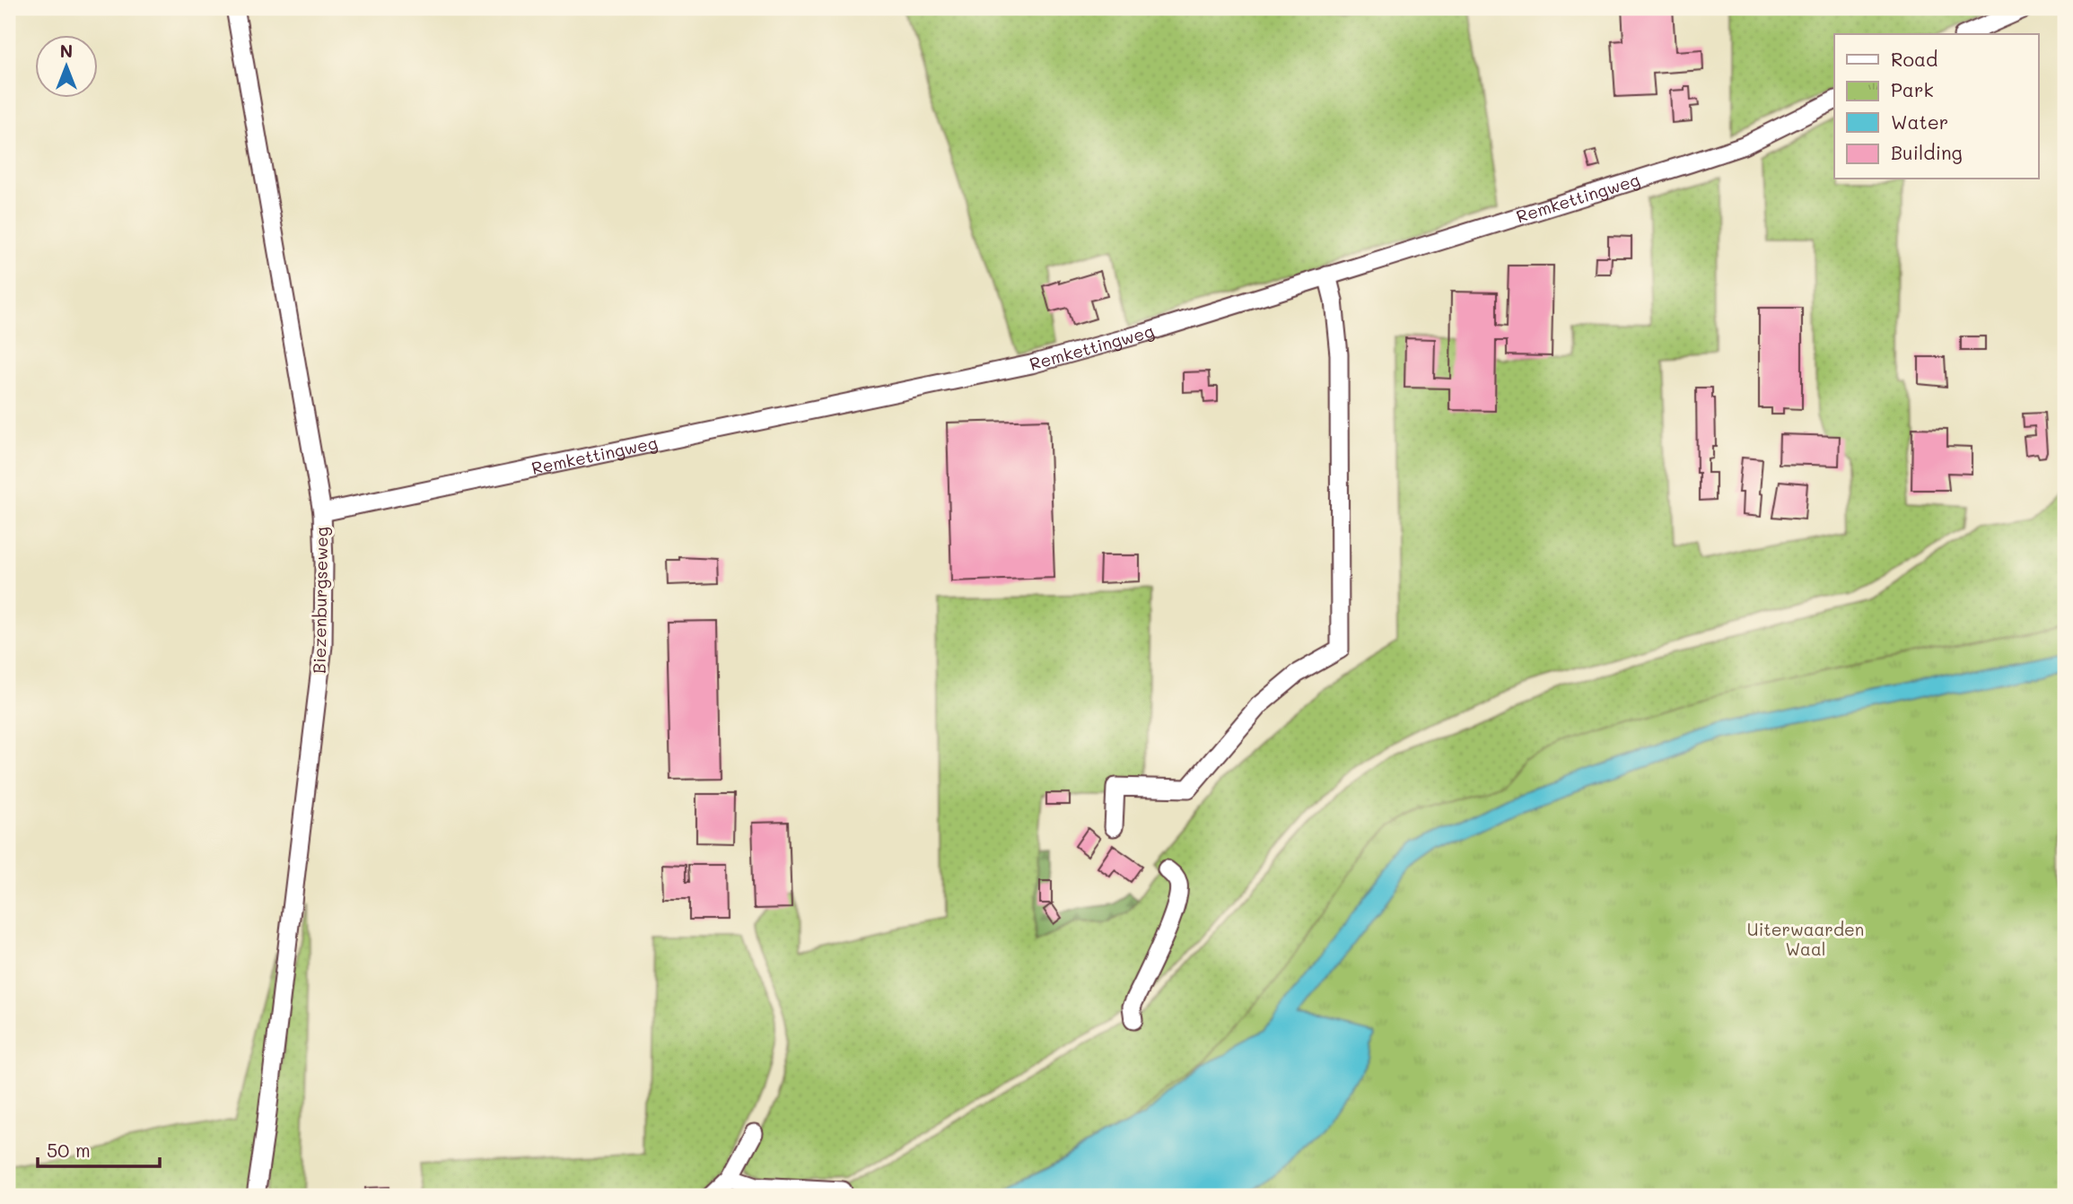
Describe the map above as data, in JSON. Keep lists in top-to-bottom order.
{
  "streets": {
    "street": ["Remkettingweg", "Biezenburgseweg"]
  },
  "crossings": [
    ["Remkettingweg", "Biezenburgseweg"]
  ],
  "parks": ["Uiterwaarden Waal"],
  "legend": [
    "Road",
    "Park",
    "Water",
    "Building"
  ],
  "scale_bar": "50 m",
  "north": "top"
}
